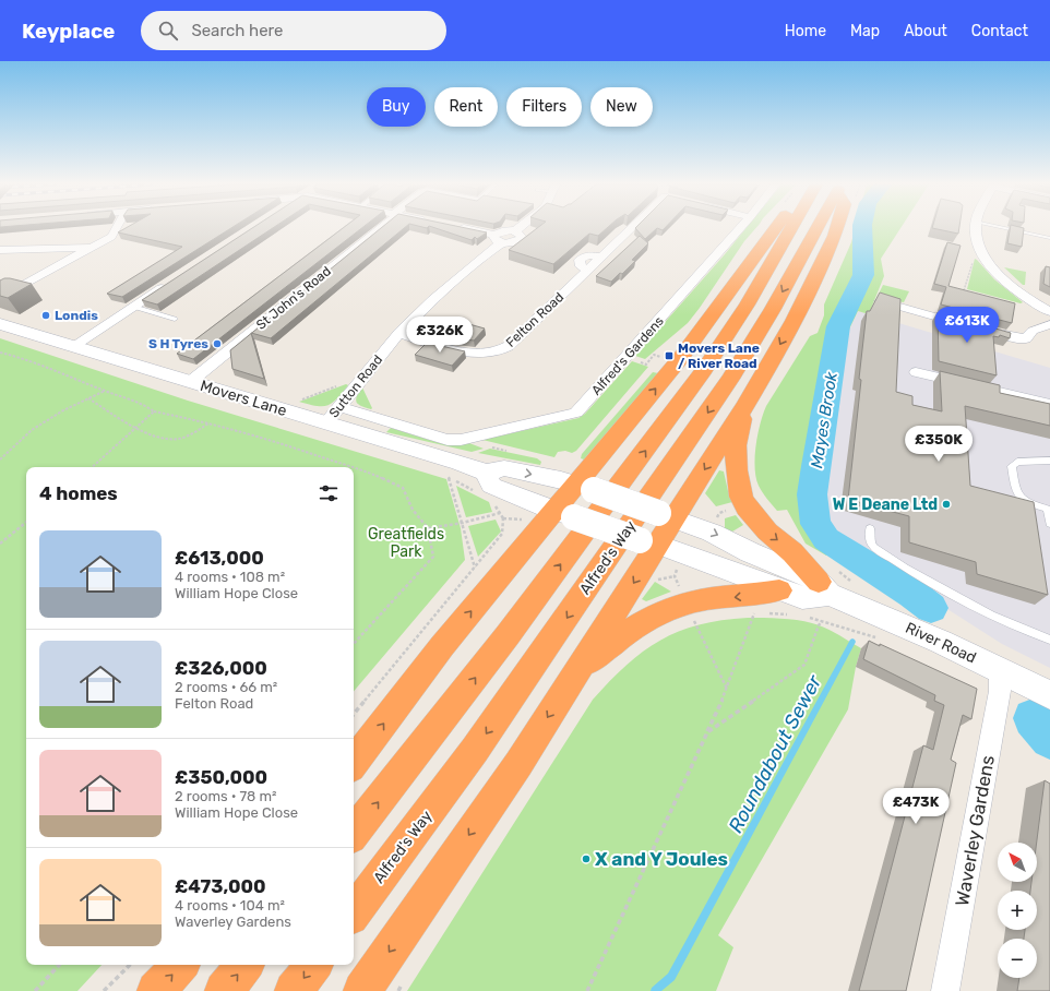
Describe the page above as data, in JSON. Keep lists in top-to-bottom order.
{
  "streets": {
    "highway": ["Alfred's Way"],
    "street": [
      "St John's Road",
      "Felton Road",
      "Alfred's Gardens",
      "Sutton Road",
      "Movers Lane",
      "River Road",
      "Waverley Gardens"
    ]
  },
  "crossings": [
    ["St John's Road", "Movers Lane"],
    ["Felton Road", "Sutton Road"],
    ["Alfred's Gardens", "Sutton Road"],
    ["Sutton Road", "Movers Lane"],
    ["Movers Lane", "River Road"],
    ["River Road", "Waverley Gardens"]
  ],
  "water": ["Mayes Brook", "Roundabout Sewer"],
  "parks": ["Greatfields Park"],
  "places": {
    "other": [
      "Londis",
      "S H Tyres",
      "W E Deane Ltd",
      "X and Y Joules"
    ],
    "transit": ["Movers Lane / River Road"]
  },
  "north": "top left",
  "page": {
    "header": "Keyplace",
    "search": "Search here",
    "nav": [
      "Home",
      "Map",
      "About",
      "Contact"
    ],
    "chip": [
      "Buy",
      "Rent",
      "Filters",
      "New"
    ],
    "price": [
      "£613K",
      "£326K",
      "£350K",
      "£473K"
    ],
    "heading": "4 homes",
    "list": [
      {
        "name": "£613,000",
        "note": "4 rooms · 108 m² · William Hope Close"
      },
      {
        "name": "£326,000",
        "note": "2 rooms · 66 m² · Felton Road"
      },
      {
        "name": "£350,000",
        "note": "2 rooms · 78 m² · William Hope Close"
      },
      {
        "name": "£473,000",
        "note": "4 rooms · 104 m² · Waverley Gardens"
      }
    ],
    "map_buttons": ["+", "−"]
  }
}
